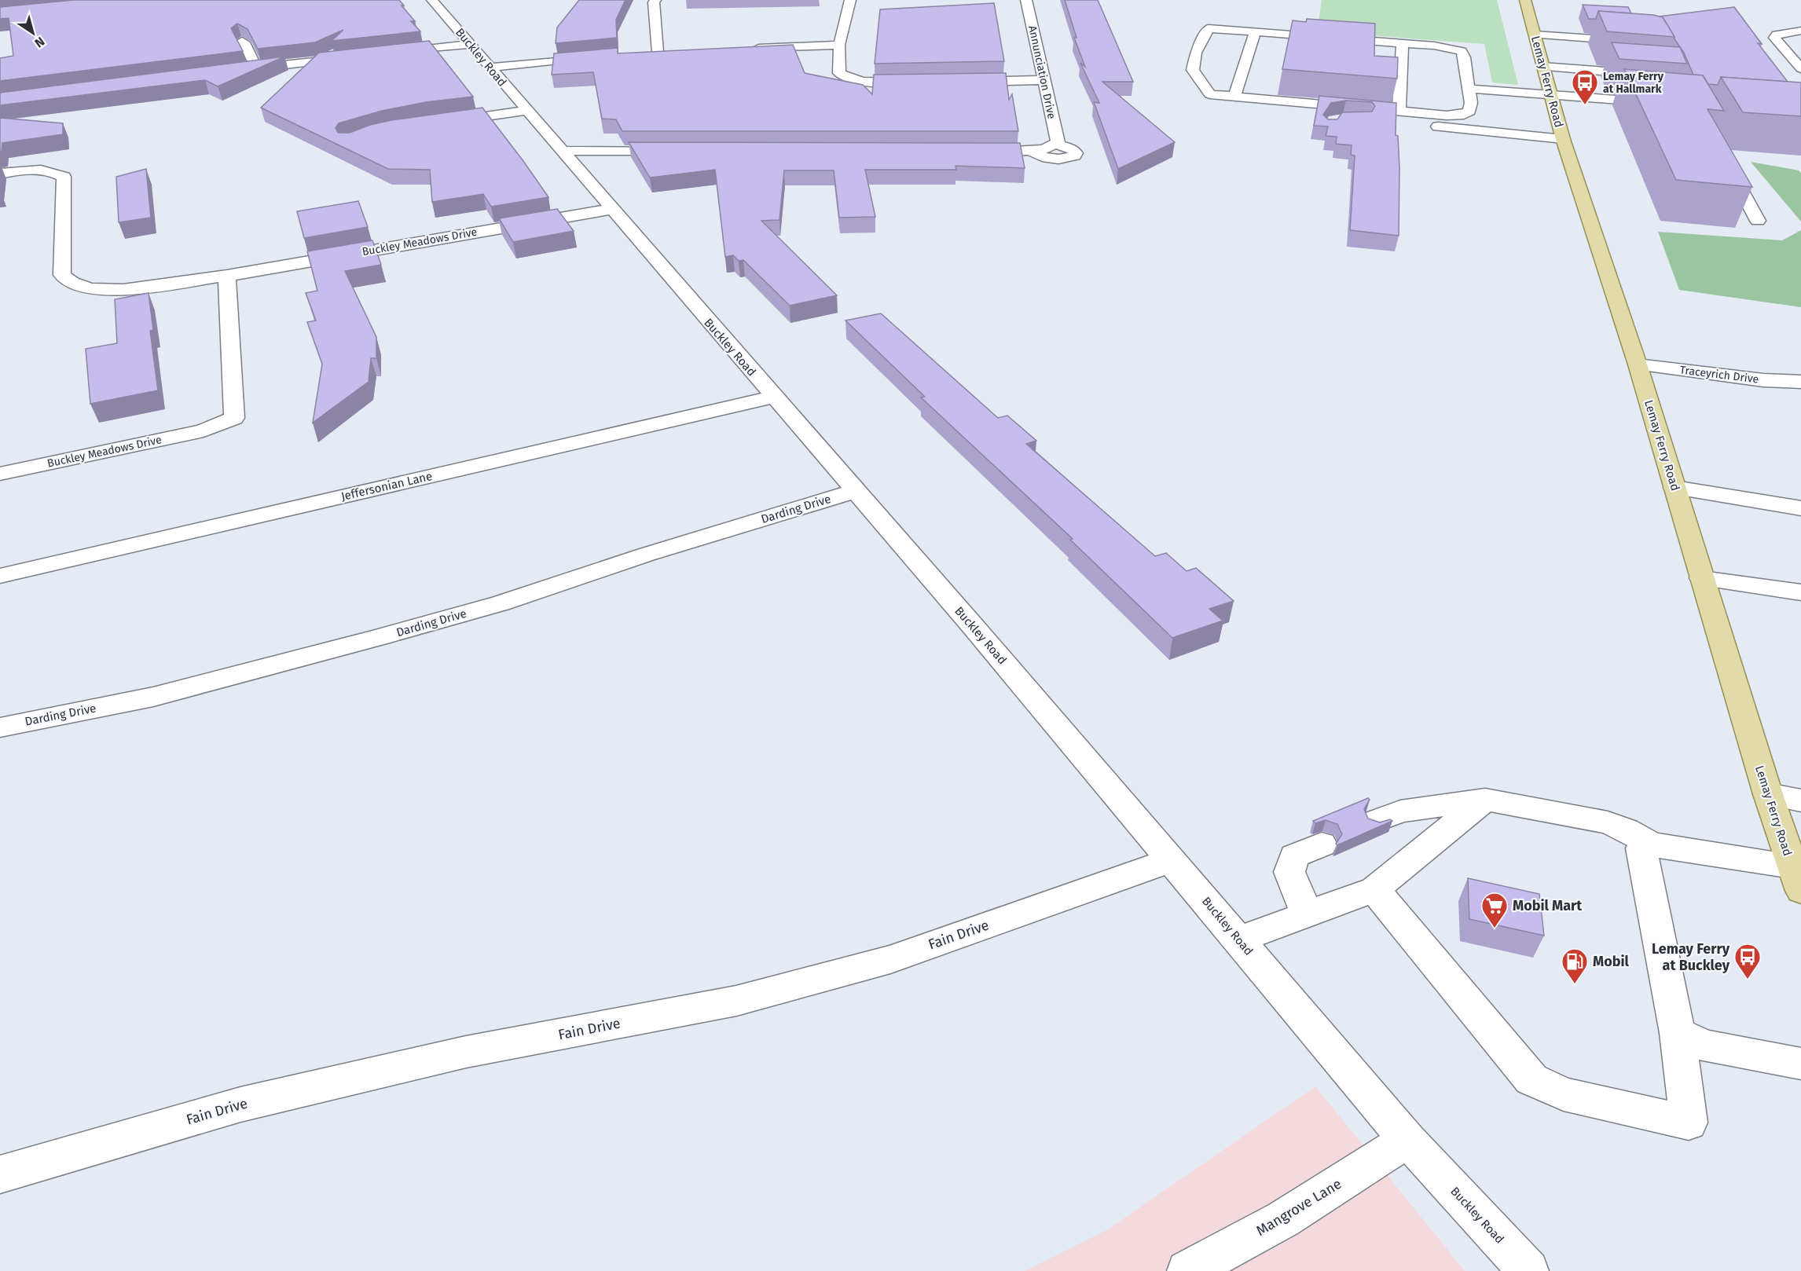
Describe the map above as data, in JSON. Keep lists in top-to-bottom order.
{
  "streets": {
    "main road": ["Lemay Ferry Road"],
    "street": [
      "Buckley Road",
      "Annunciation Drive",
      "Buckley Meadows Drive",
      "Traceyrich Drive",
      "Jeffersonian Lane",
      "Darding Drive",
      "Fain Drive",
      "Mangrove Lane"
    ]
  },
  "crossings": [
    ["Buckley Road", "Buckley Meadows Drive"],
    ["Buckley Road", "Jeffersonian Lane"],
    ["Buckley Road", "Darding Drive"],
    ["Buckley Road", "Fain Drive"],
    ["Buckley Road", "Mangrove Lane"],
    ["Lemay Ferry Road", "Traceyrich Drive"]
  ],
  "places": {
    "bus stop": ["Lemay Ferry at Hallmark", "Lemay Ferry at Buckley"],
    "supermarket": ["Mobil Mart"],
    "fuel station": ["Mobil"]
  },
  "north": "bottom right"
}
